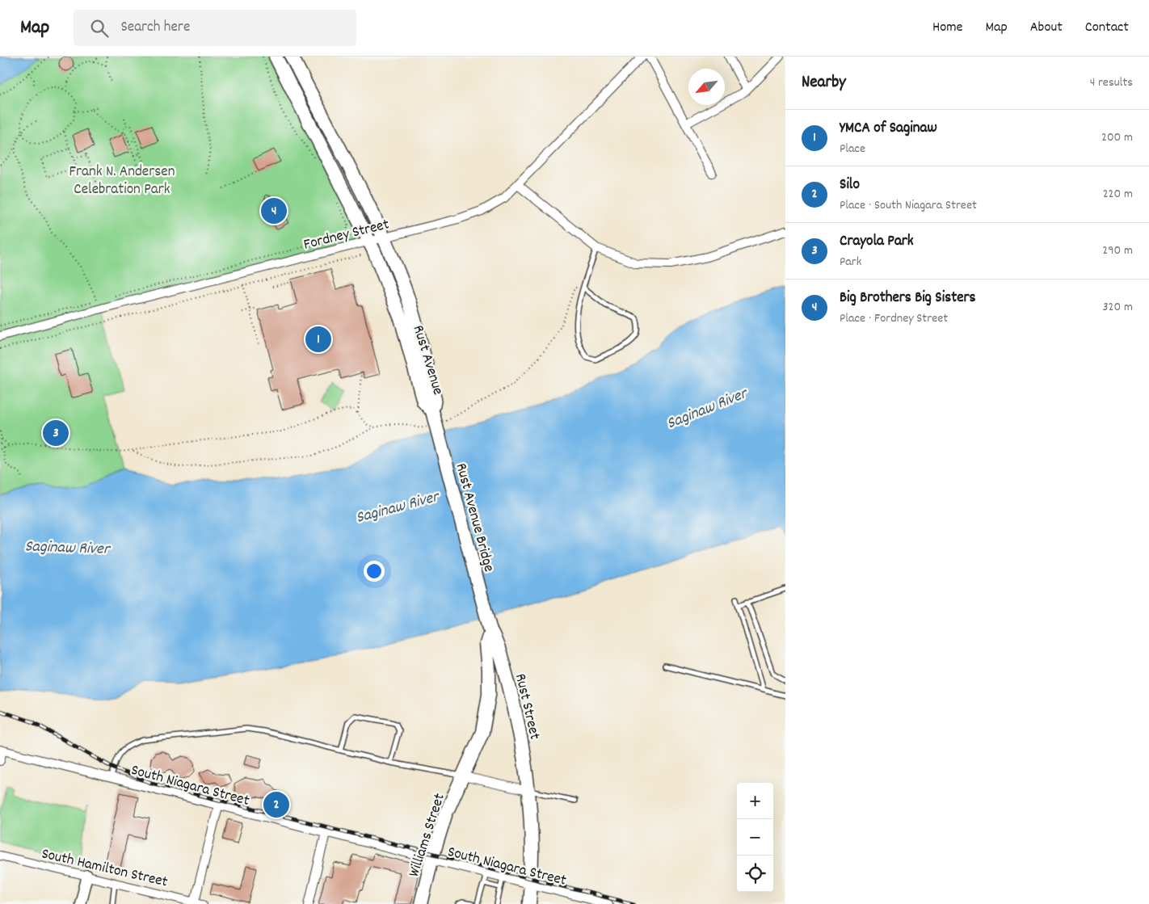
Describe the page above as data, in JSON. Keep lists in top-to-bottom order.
{
  "streets": {
    "highway": [
      "Rust Avenue",
      "Rust Avenue Bridge",
      "Rust Street",
      "Williams Street"
    ],
    "street": ["Fordney Street", "South Niagara Street", "South Hamilton Street"]
  },
  "crossings": [
    ["Fordney Street", "Rust Avenue"],
    ["Rust Avenue", "Rust Avenue Bridge"],
    ["Rust Avenue Bridge", "Rust Street"],
    ["Rust Avenue Bridge", "Williams Street"],
    ["Rust Street", "South Niagara Street"],
    ["Rust Street", "Williams Street"],
    ["South Niagara Street", "Williams Street"]
  ],
  "water": ["Saginaw River"],
  "parks": ["Frank N. Andersen Celebration Park"],
  "north": "bottom left",
  "page": {
    "header": "Map",
    "search": "Search here",
    "nav": [
      "Home",
      "Map",
      "About",
      "Contact"
    ],
    "heading": ["Nearby", "4 results"],
    "list": [
      {
        "mark": "1",
        "name": "YMCA of Saginaw",
        "note": "Place",
        "value": "200 m"
      },
      {
        "mark": "2",
        "name": "Silo",
        "note": "Place · South Niagara Street",
        "value": "220 m"
      },
      {
        "mark": "3",
        "name": "Crayola Park",
        "note": "Park",
        "value": "290 m"
      },
      {
        "mark": "4",
        "name": "Big Brothers Big Sisters",
        "note": "Place · Fordney Street",
        "value": "320 m"
      }
    ],
    "pins": [
      "4",
      "1",
      "3",
      "2"
    ],
    "map_buttons": ["+", "−"]
  }
}
